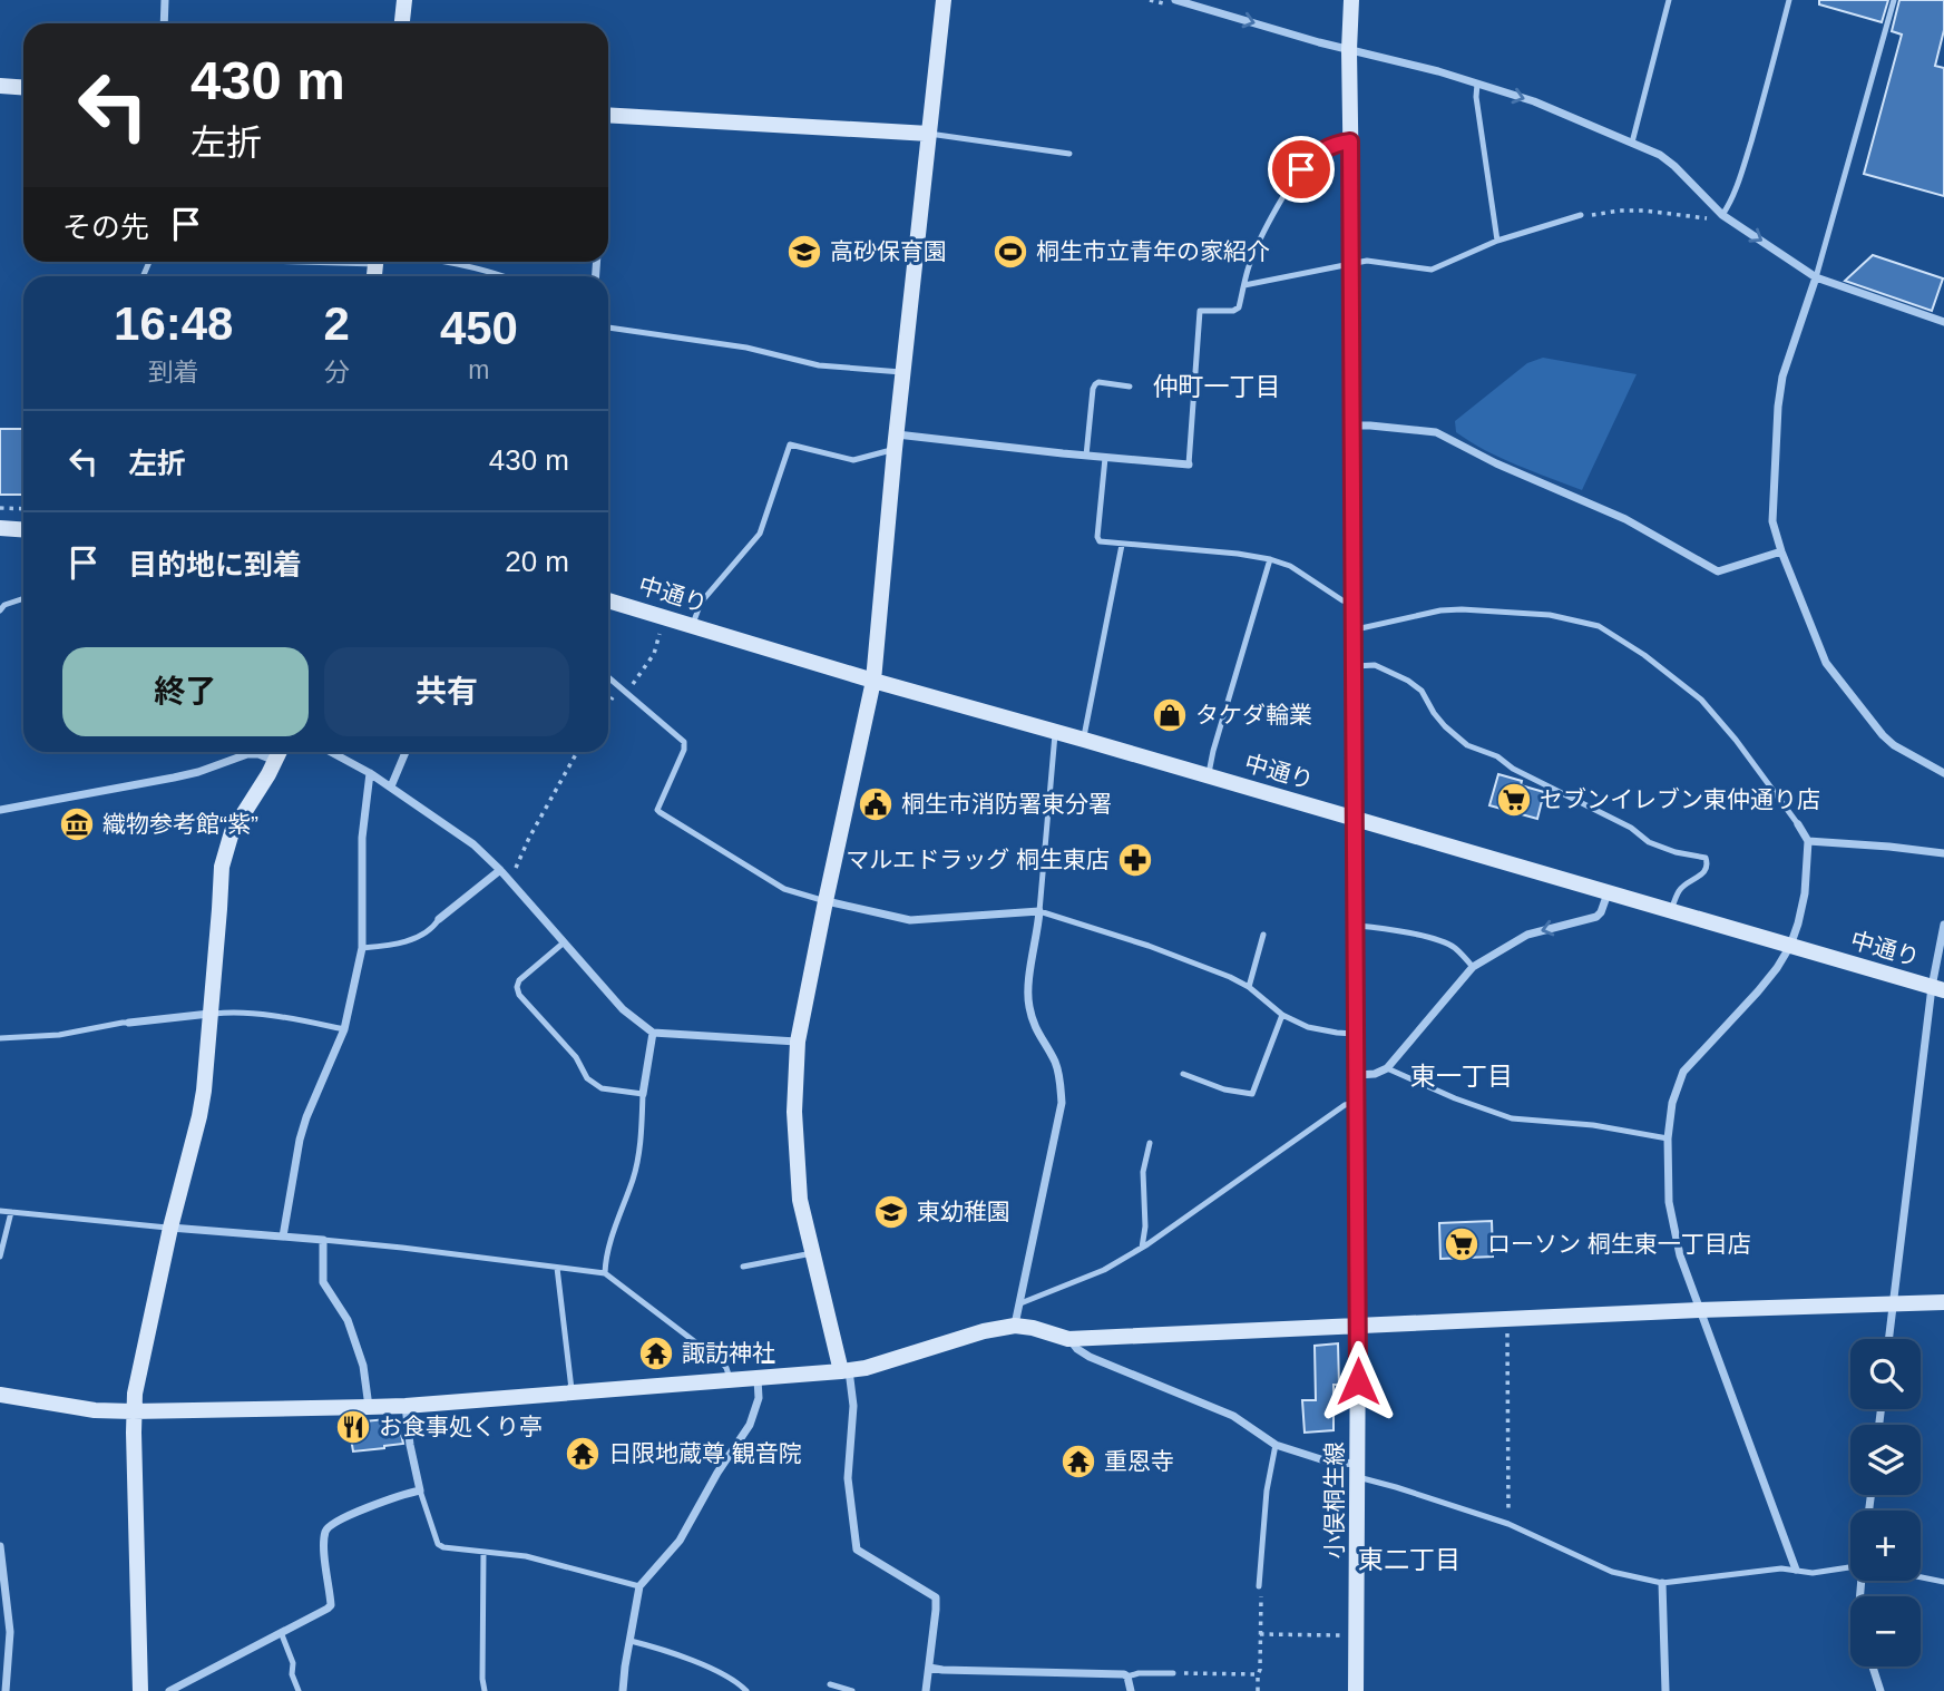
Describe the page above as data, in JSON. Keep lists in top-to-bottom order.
{
  "streets": {
    "street": ["中通り", "小俣桐生線"]
  },
  "crossings": [
    ["中通り", "小俣桐生線"]
  ],
  "districts": ["仲町一丁目", "東一丁目", "東二丁目"],
  "places": {
    "school or university": ["高砂保育園", "東幼稚園"],
    "sports": ["桐生市立青年の家紹介"],
    "shop": ["タケダ輪業"],
    "supermarket": ["セブンイレブン東仲通り店", "ローソン 桐生東一丁目店"],
    "public building": ["桐生市消防署東分署"],
    "museum": ["織物参考館“紫”"],
    "pharmacy": ["マルエドラッグ 桐生東店"],
    "temple": ["諏訪神社", "日限地蔵尊 観音院", "重恩寺"],
    "restaurant": ["お食事処くり亭"]
  },
  "page": {
    "turn": ["430 m", "左折"],
    "then": "その先",
    "eta": [
      "16:48",
      "到着",
      "2",
      "分",
      "450",
      "m"
    ],
    "list": [
      {
        "name": "左折",
        "value": "430 m"
      },
      {
        "name": "目的地に到着",
        "value": "20 m"
      }
    ],
    "buttons": ["終了", "共有"],
    "map_buttons": ["+", "−"]
  }
}
